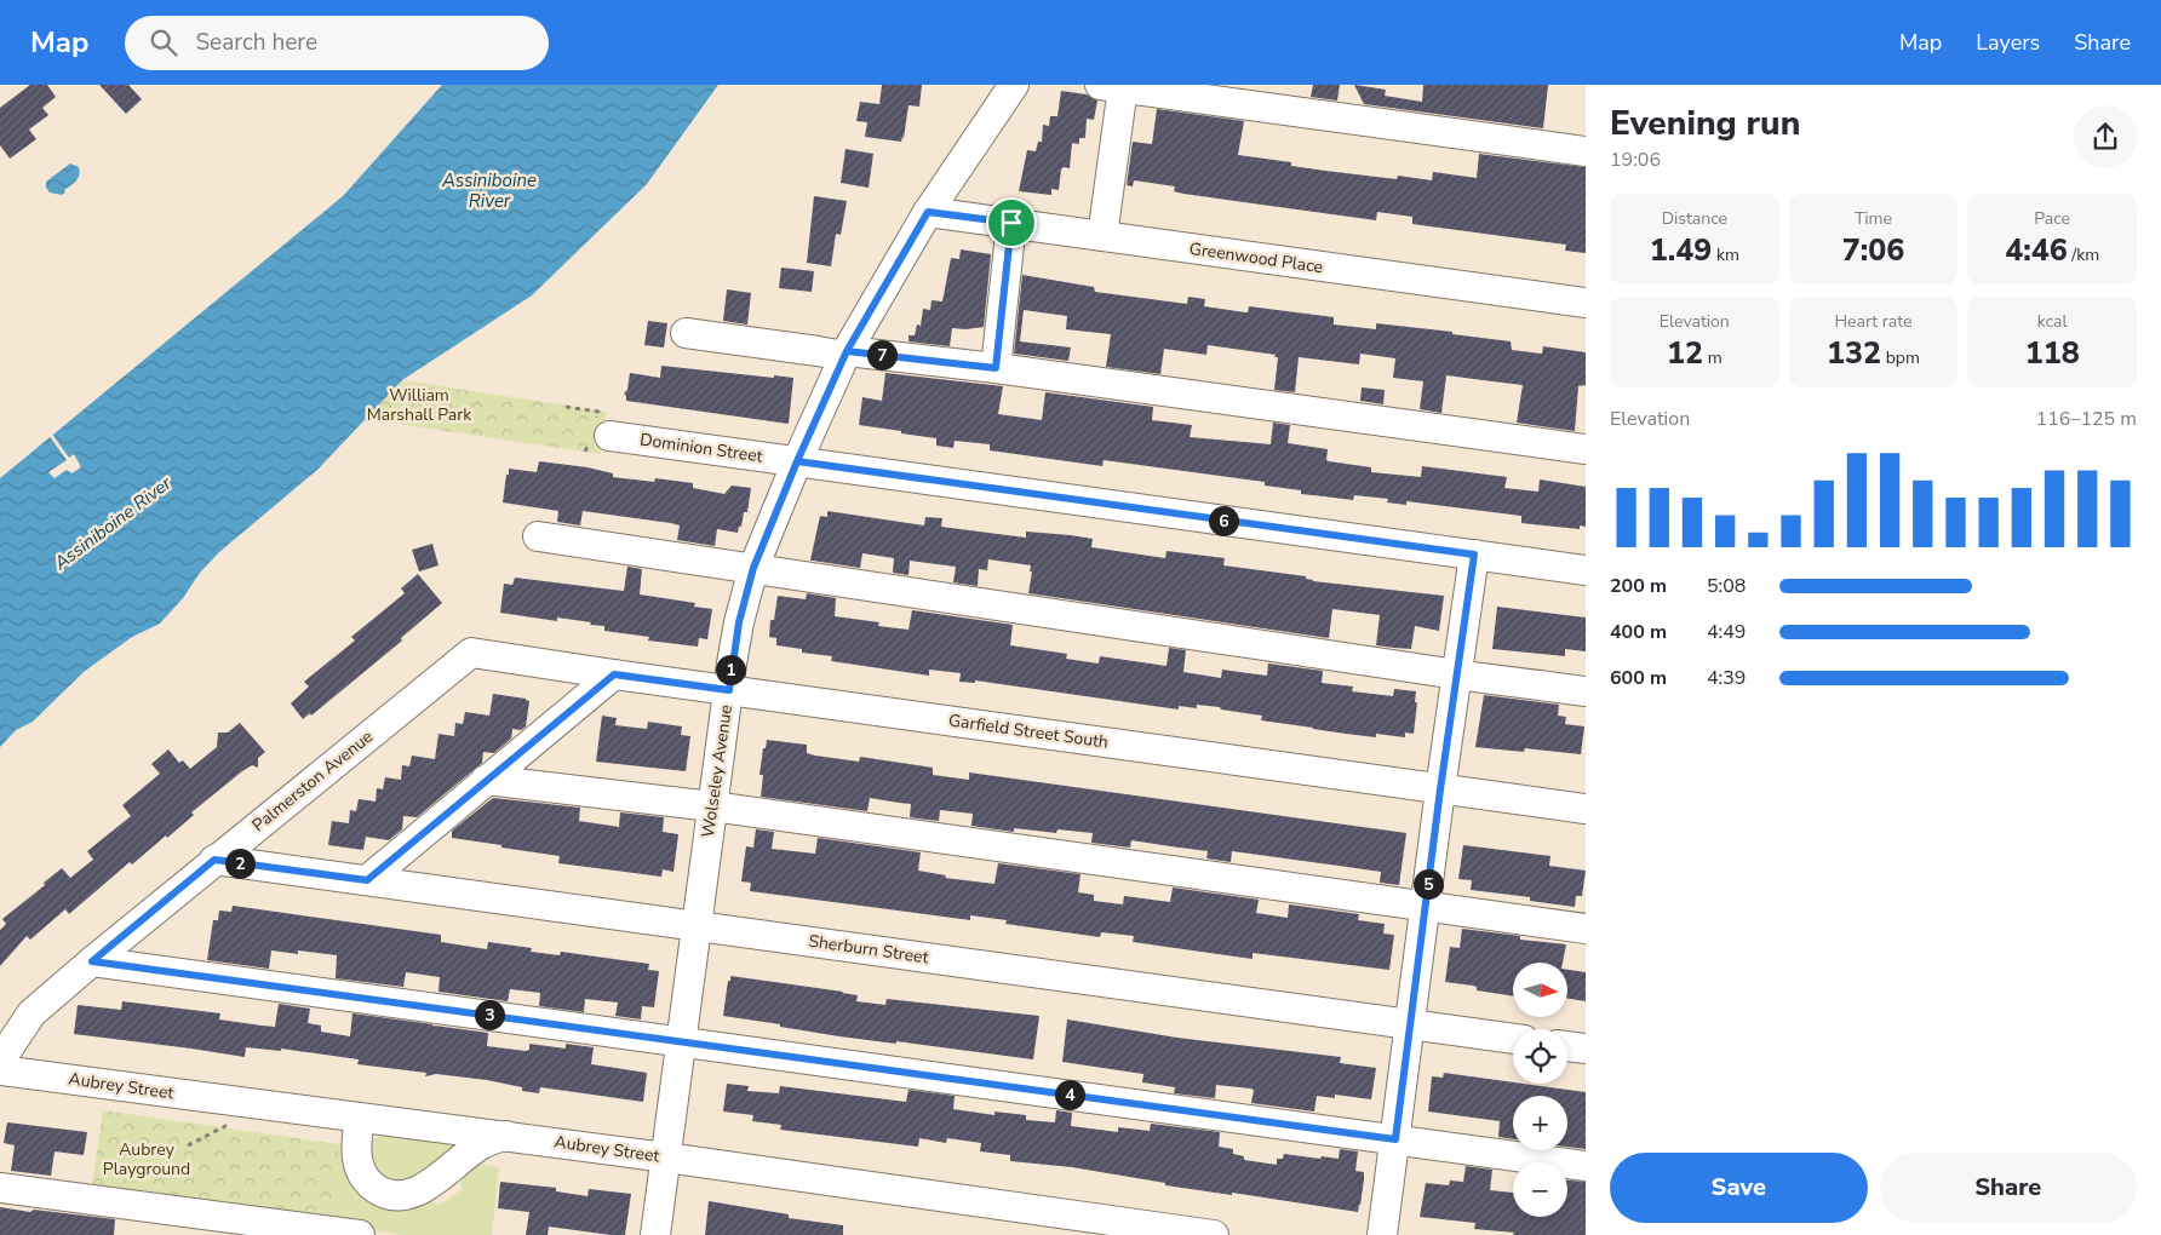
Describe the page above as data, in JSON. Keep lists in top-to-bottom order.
{
  "streets": {
    "street": [
      "Greenwood Place",
      "Dominion Street",
      "Garfield Street South",
      "Wolseley Avenue",
      "Palmerston Avenue",
      "Sherburn Street",
      "Aubrey Street"
    ]
  },
  "crossings": [
    ["Greenwood Place", "Wolseley Avenue"],
    ["Dominion Street", "Wolseley Avenue"],
    ["Garfield Street South", "Wolseley Avenue"],
    ["Garfield Street South", "Palmerston Avenue"],
    ["Wolseley Avenue", "Sherburn Street"],
    ["Wolseley Avenue", "Aubrey Street"],
    ["Palmerston Avenue", "Sherburn Street"]
  ],
  "water": ["Assiniboine River"],
  "parks": ["William Marshall Park", "Aubrey Playground"],
  "north": "right",
  "page": {
    "header": "Map",
    "search": "Search here",
    "nav": ["Map", "Layers", "Share"],
    "heading": ["Evening run", "19:06"],
    "stats": [
      ["Distance", "1.49 km"],
      ["Time", "7:06"],
      ["Pace", "4:46 /km"],
      ["Elevation", "12 m"],
      ["Heart rate", "132 bpm"],
      ["kcal", "118"]
    ],
    "pins": [
      "7",
      "6",
      "1",
      "2",
      "5",
      "3",
      "4"
    ],
    "chart": ["Elevation", "116–125 m"],
    "list": [
      {
        "name": "200 m",
        "note": "5:08"
      },
      {
        "name": "400 m",
        "note": "4:49"
      },
      {
        "name": "600 m",
        "note": "4:39"
      }
    ],
    "map_buttons": ["+", "−"],
    "buttons": ["Save", "Share"]
  }
}
